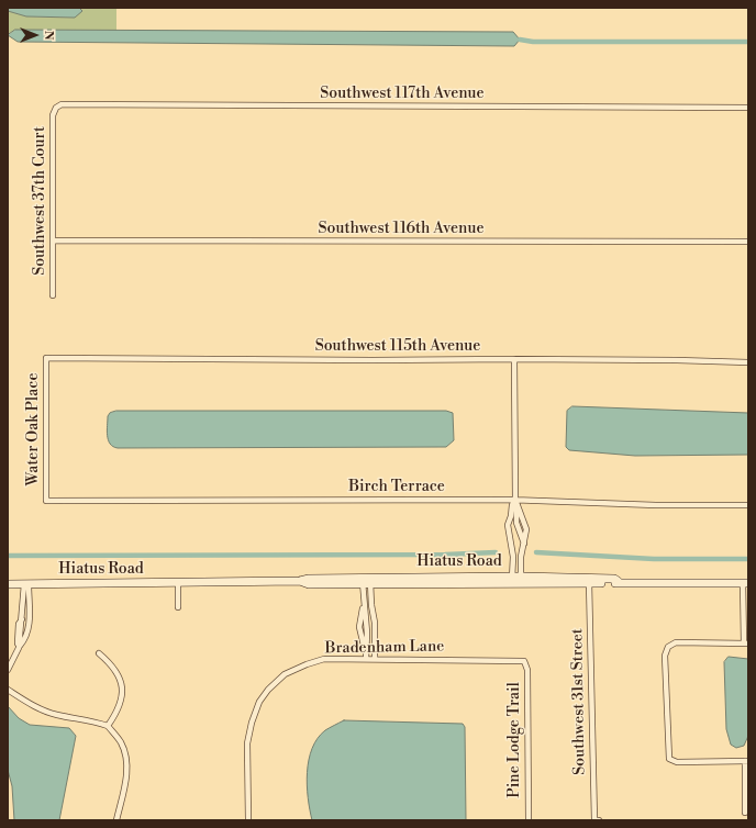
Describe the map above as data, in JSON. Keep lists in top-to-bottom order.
{
  "streets": {
    "street": [
      "Southwest 117th Avenue",
      "Southwest 37th Court",
      "Southwest 116th Avenue",
      "Southwest 115th Avenue",
      "Water Oak Place",
      "Birch Terrace",
      "Hiatus Road",
      "Bradenham Lane",
      "Southwest 31st Street",
      "Pine Lodge Trail"
    ]
  },
  "crossings": [
    ["Southwest 117th Avenue", "Southwest 37th Court"],
    ["Southwest 37th Court", "Southwest 116th Avenue"],
    ["Southwest 115th Avenue", "Water Oak Place"],
    ["Water Oak Place", "Birch Terrace"],
    ["Hiatus Road", "Southwest 31st Street"],
    ["Bradenham Lane", "Pine Lodge Trail"]
  ],
  "north": "right"
}
